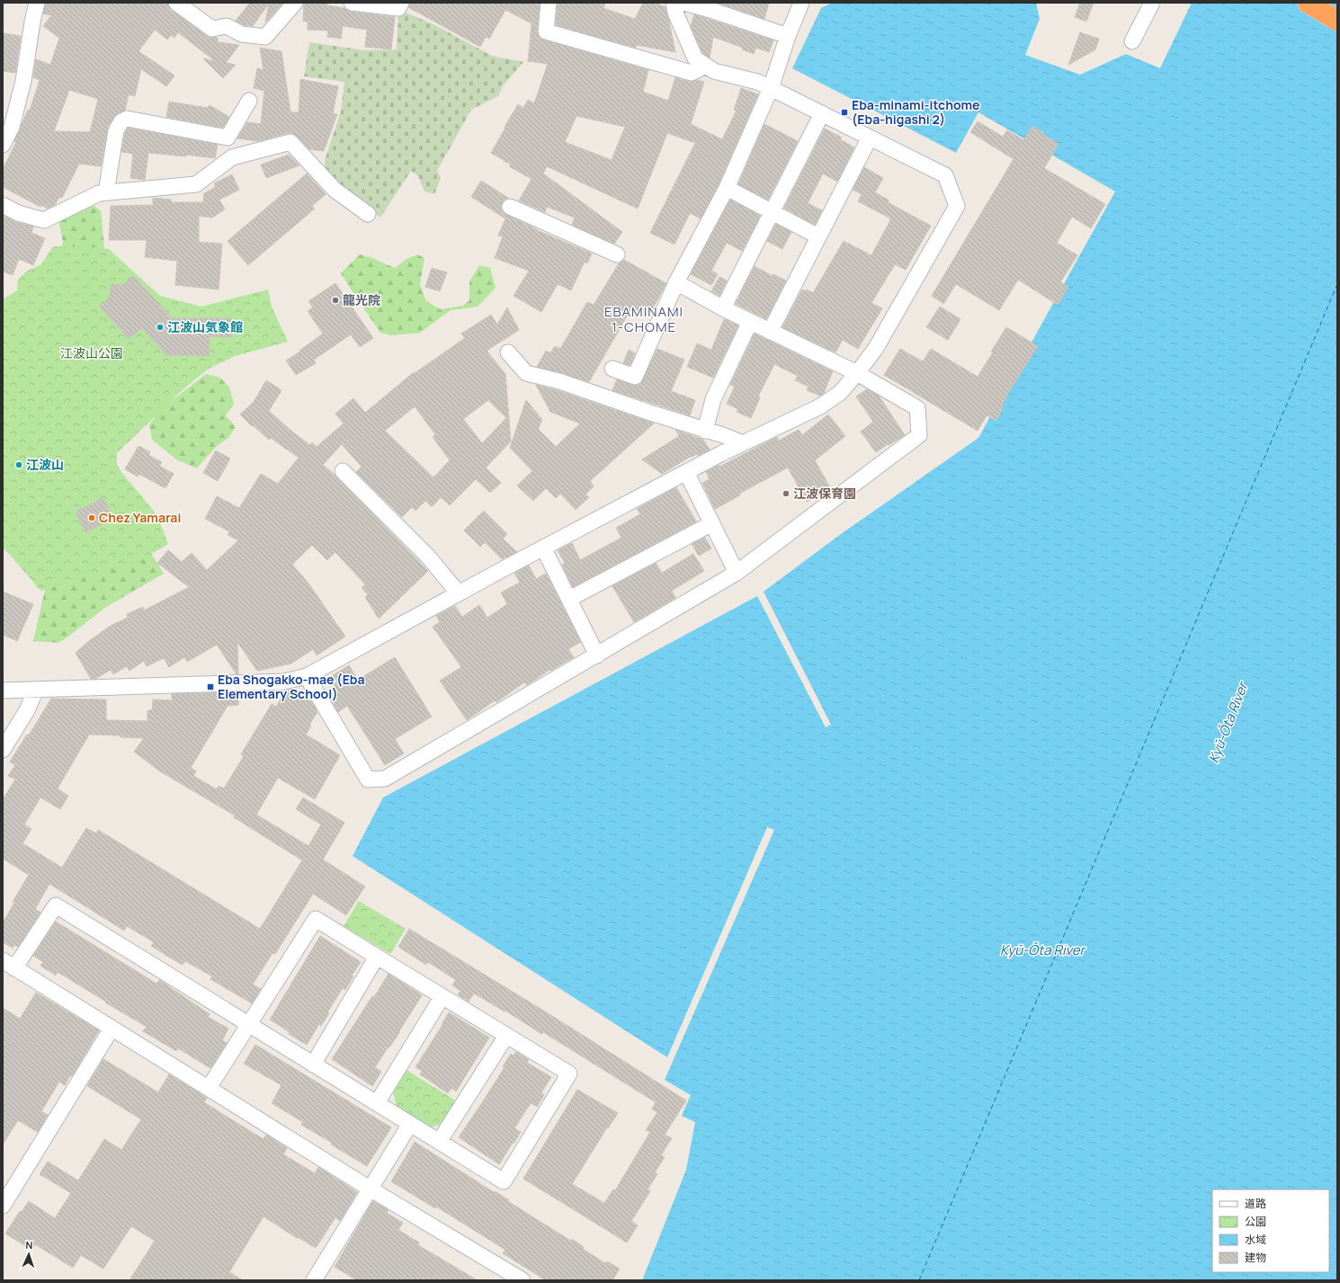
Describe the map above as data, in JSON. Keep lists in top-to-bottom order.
{
  "districts": ["EBAMINAMI 1-CHOME"],
  "water": ["Kyū-Ōta River"],
  "parks": ["江波山公園"],
  "places": {
    "transit": ["Eba-minami-itchome (Eba-higashi 2)", "Eba Shogakko-mae (Eba Elementary School)"],
    "other": [
      "龍光院",
      "江波山気象館",
      "江波山",
      "江波保育園",
      "Chez Yamarai"
    ]
  },
  "legend": [
    "道路",
    "公園",
    "水域",
    "建物"
  ],
  "north": "top"
}
